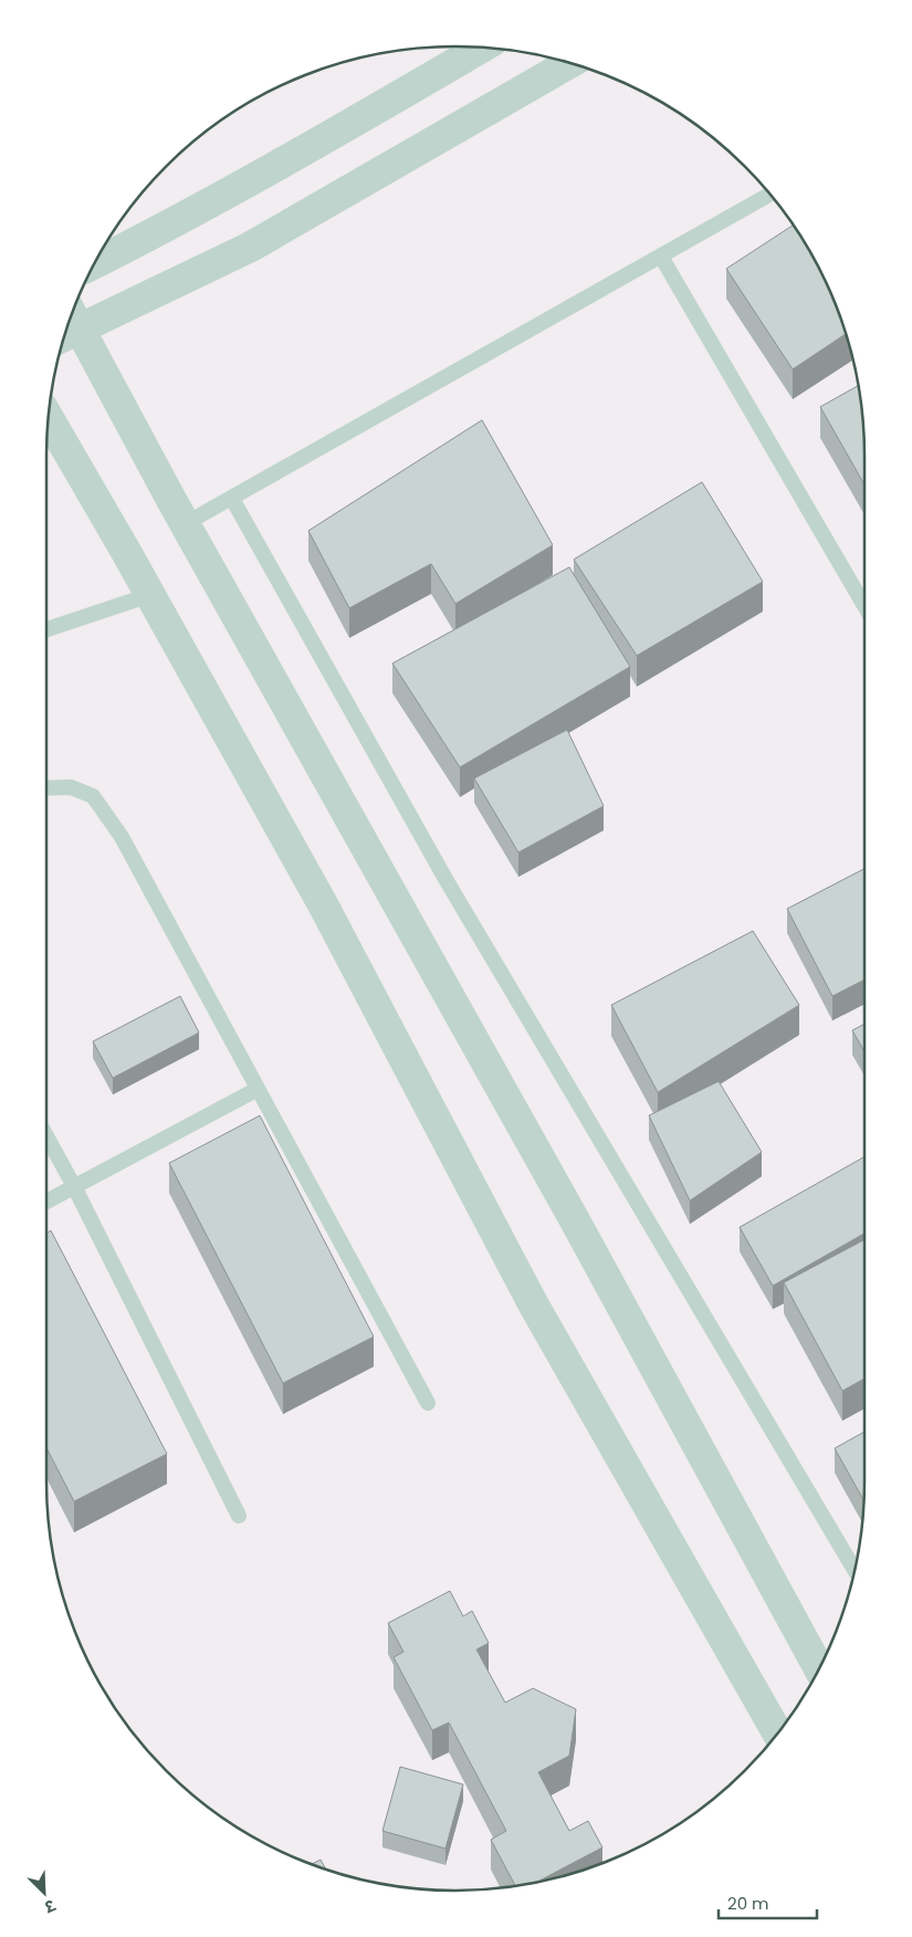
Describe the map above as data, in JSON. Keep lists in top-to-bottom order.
{
  "scale_bar": "20 m",
  "north": "bottom right"
}
